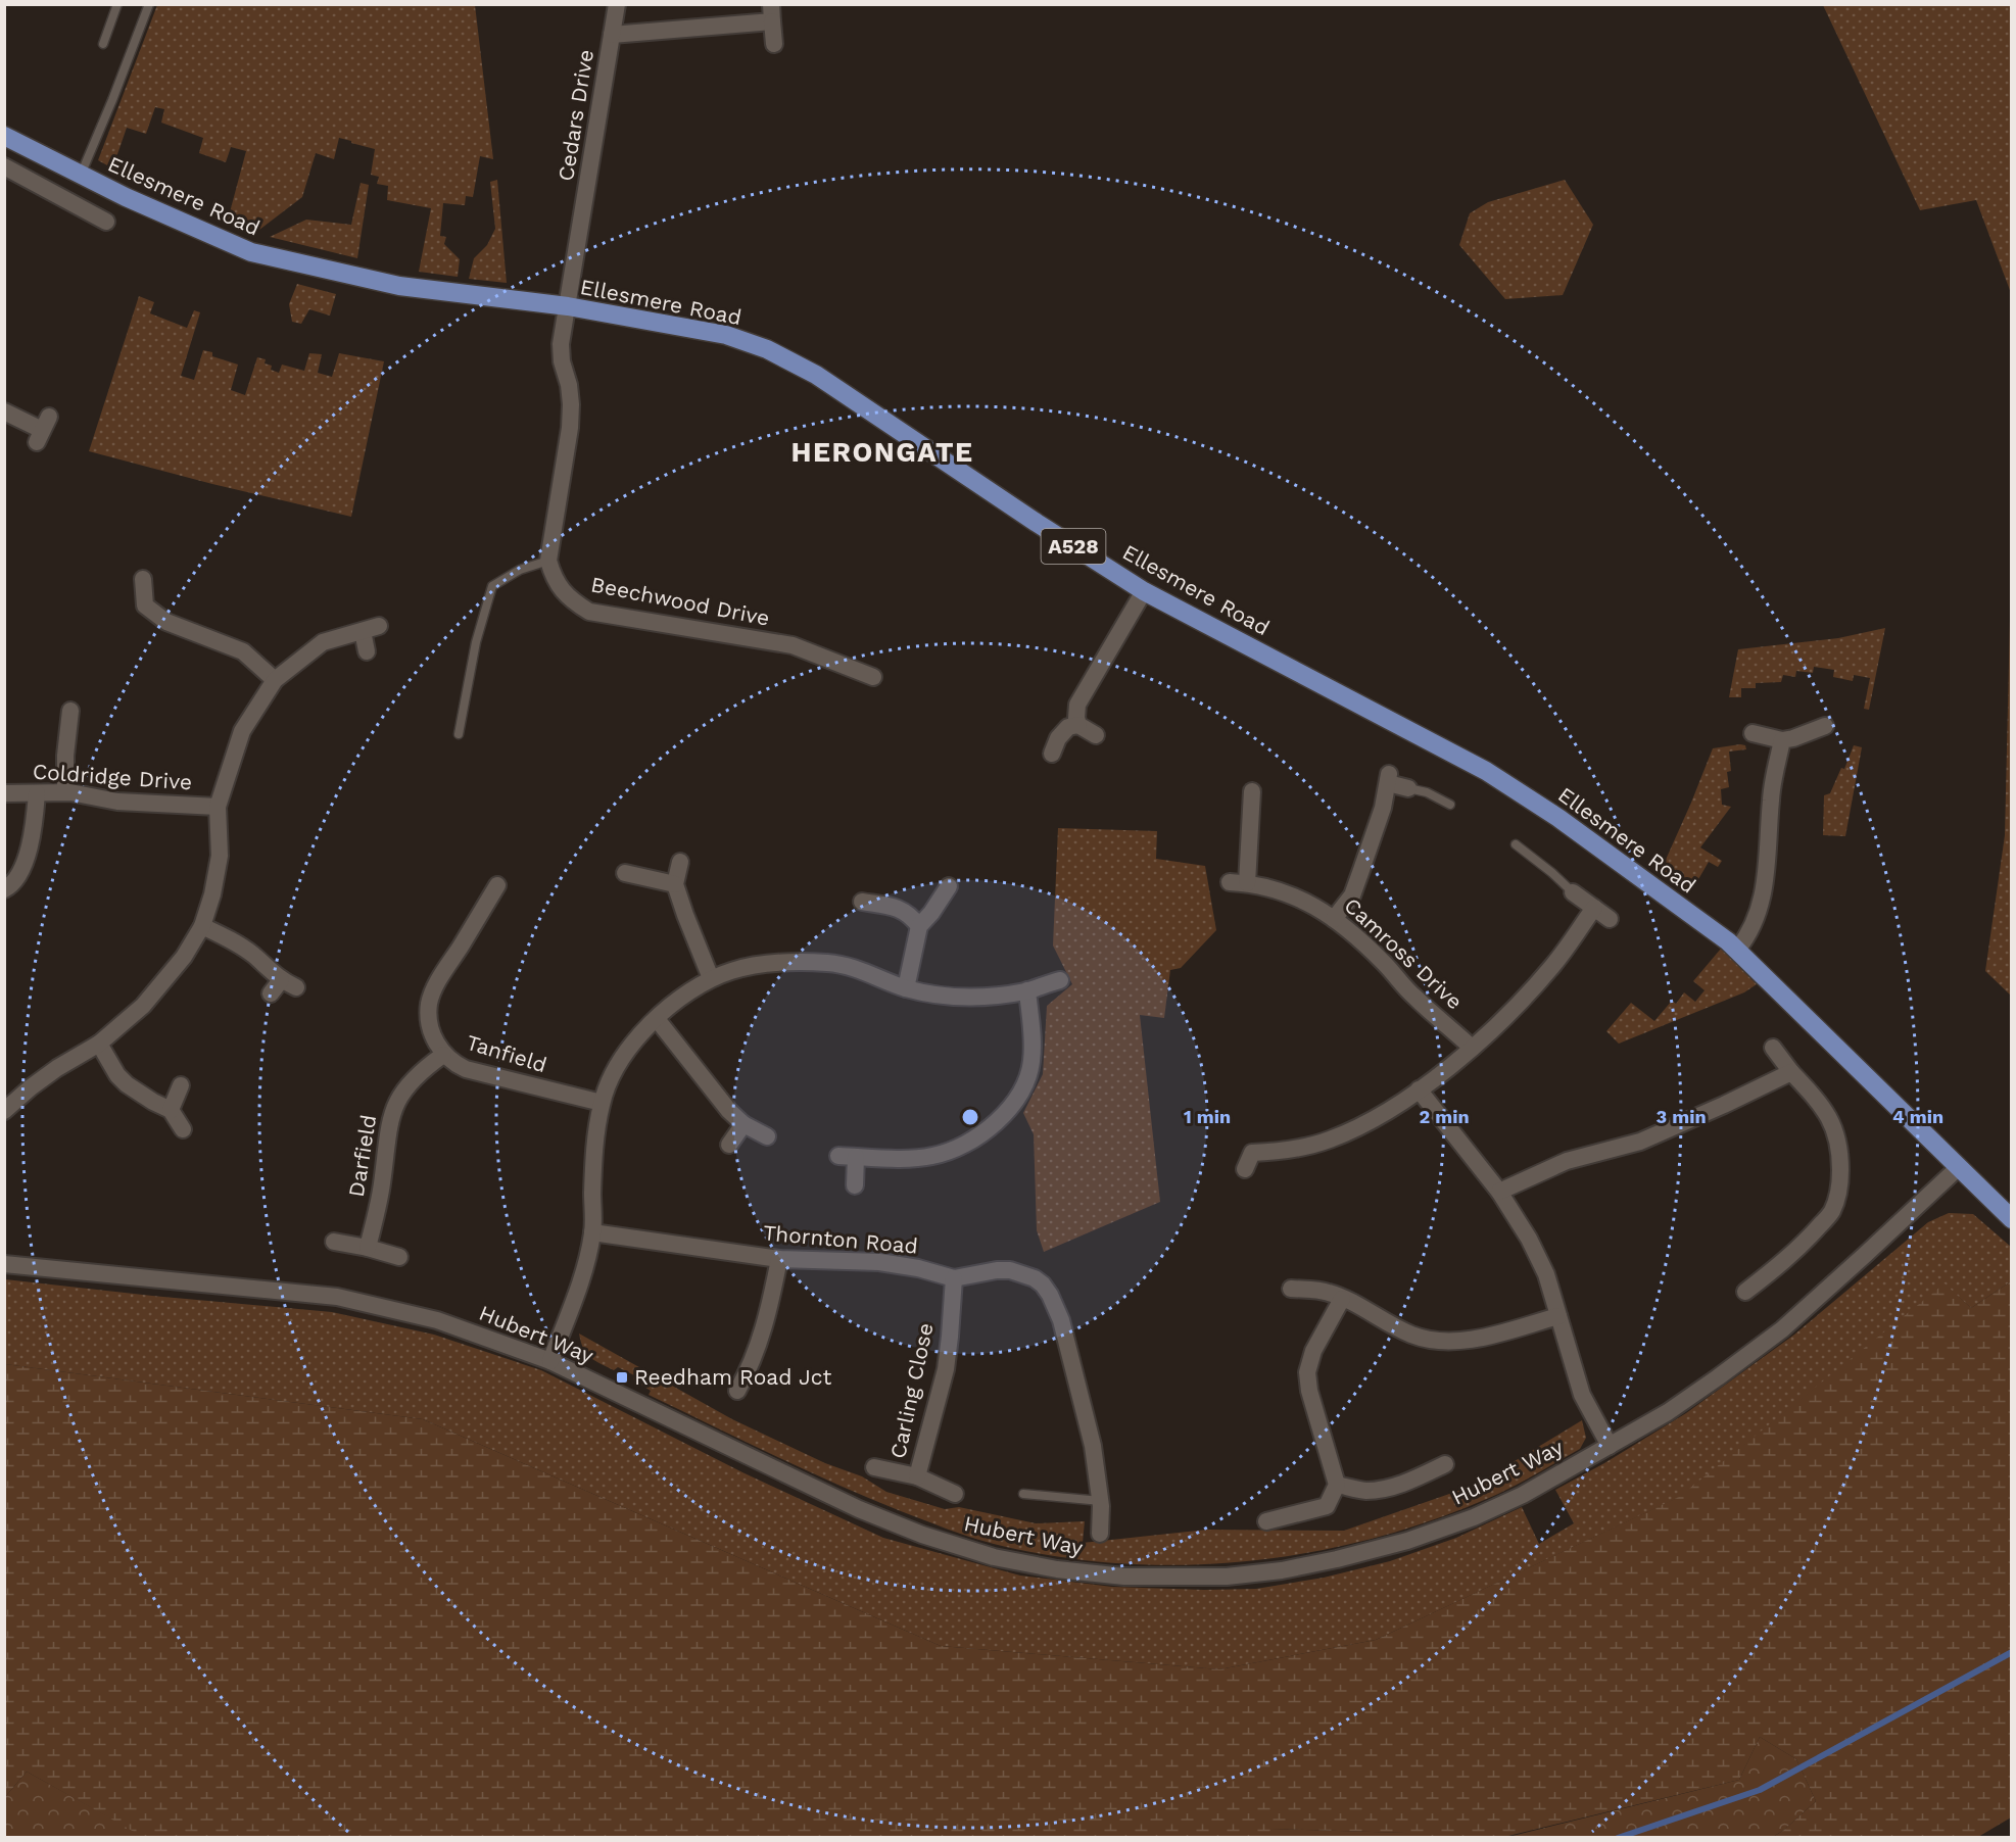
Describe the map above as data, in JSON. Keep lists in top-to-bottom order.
{
  "streets": {
    "main road": ["Ellesmere Road", "A528"],
    "street": [
      "Cedars Drive",
      "Beechwood Drive",
      "Coldridge Drive",
      "Camross Drive",
      "Tanfield",
      "Darfield",
      "Thornton Road",
      "Hubert Way",
      "Carling Close"
    ]
  },
  "crossings": [
    ["Cedars Drive", "Ellesmere Road"],
    ["Ellesmere Road", "Hubert Way"],
    ["Tanfield", "Darfield"],
    ["Thornton Road", "Carling Close"]
  ],
  "districts": ["HERONGATE"],
  "places": {
    "transit": ["Reedham Road Jct"]
  },
  "rings": [
    "1 min",
    "2 min",
    "3 min",
    "4 min"
  ]
}
